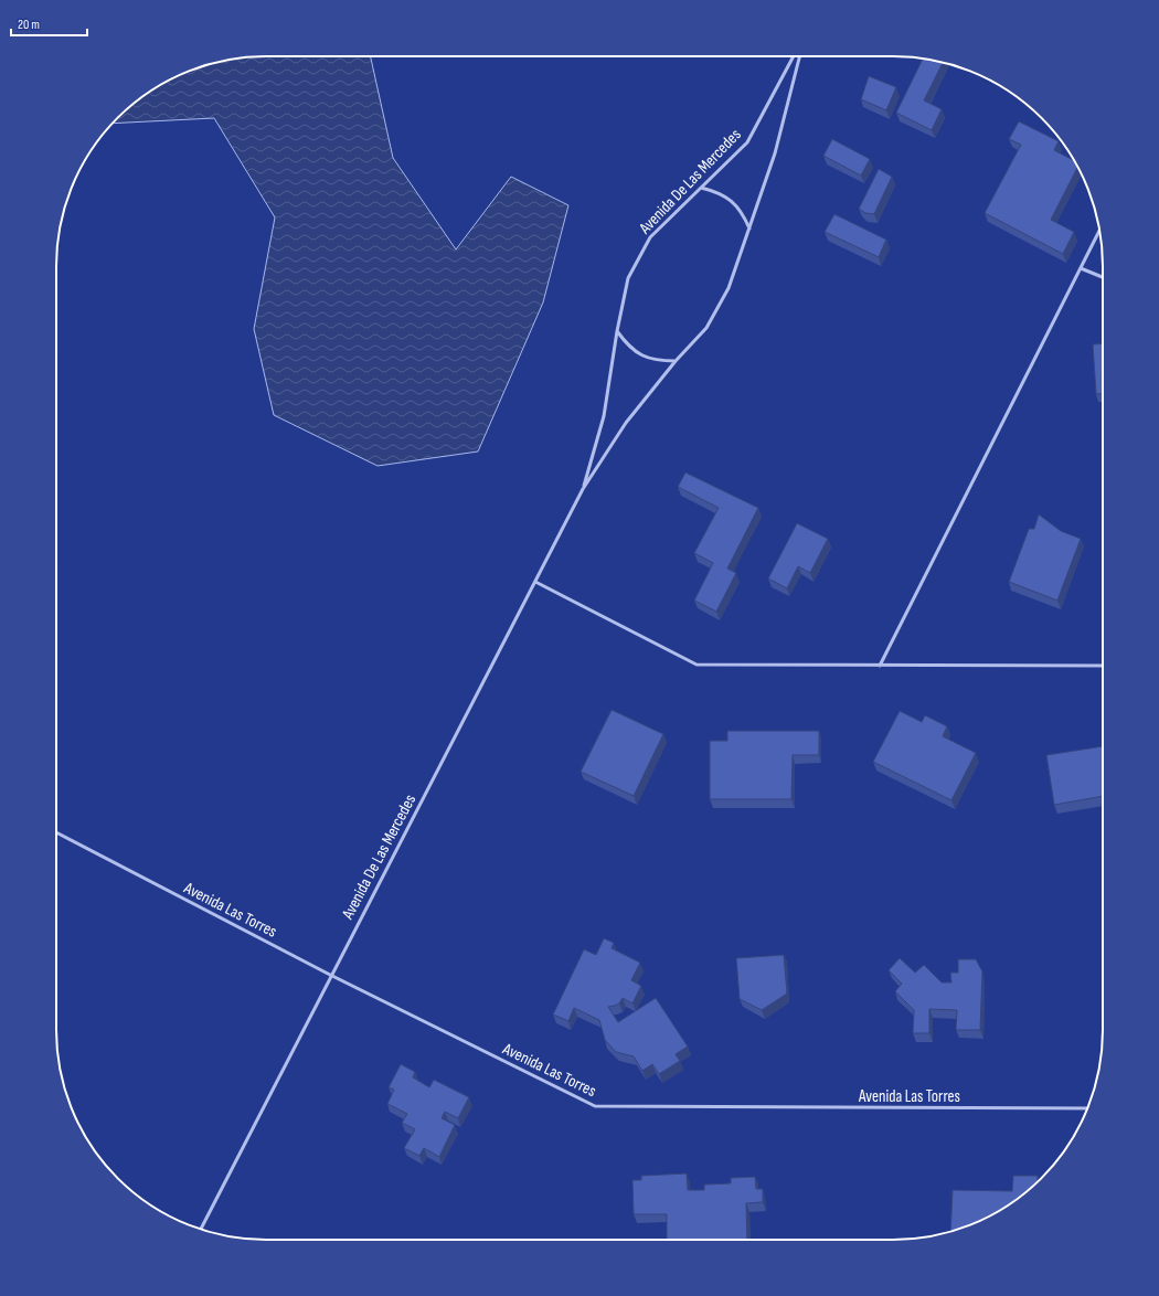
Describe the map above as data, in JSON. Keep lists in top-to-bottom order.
{
  "streets": {
    "lane": ["Avenida De Las Mercedes", "Avenida Las Torres"]
  },
  "crossings": [
    ["Avenida De Las Mercedes", "Avenida Las Torres"]
  ],
  "scale_bar": "20 m"
}
